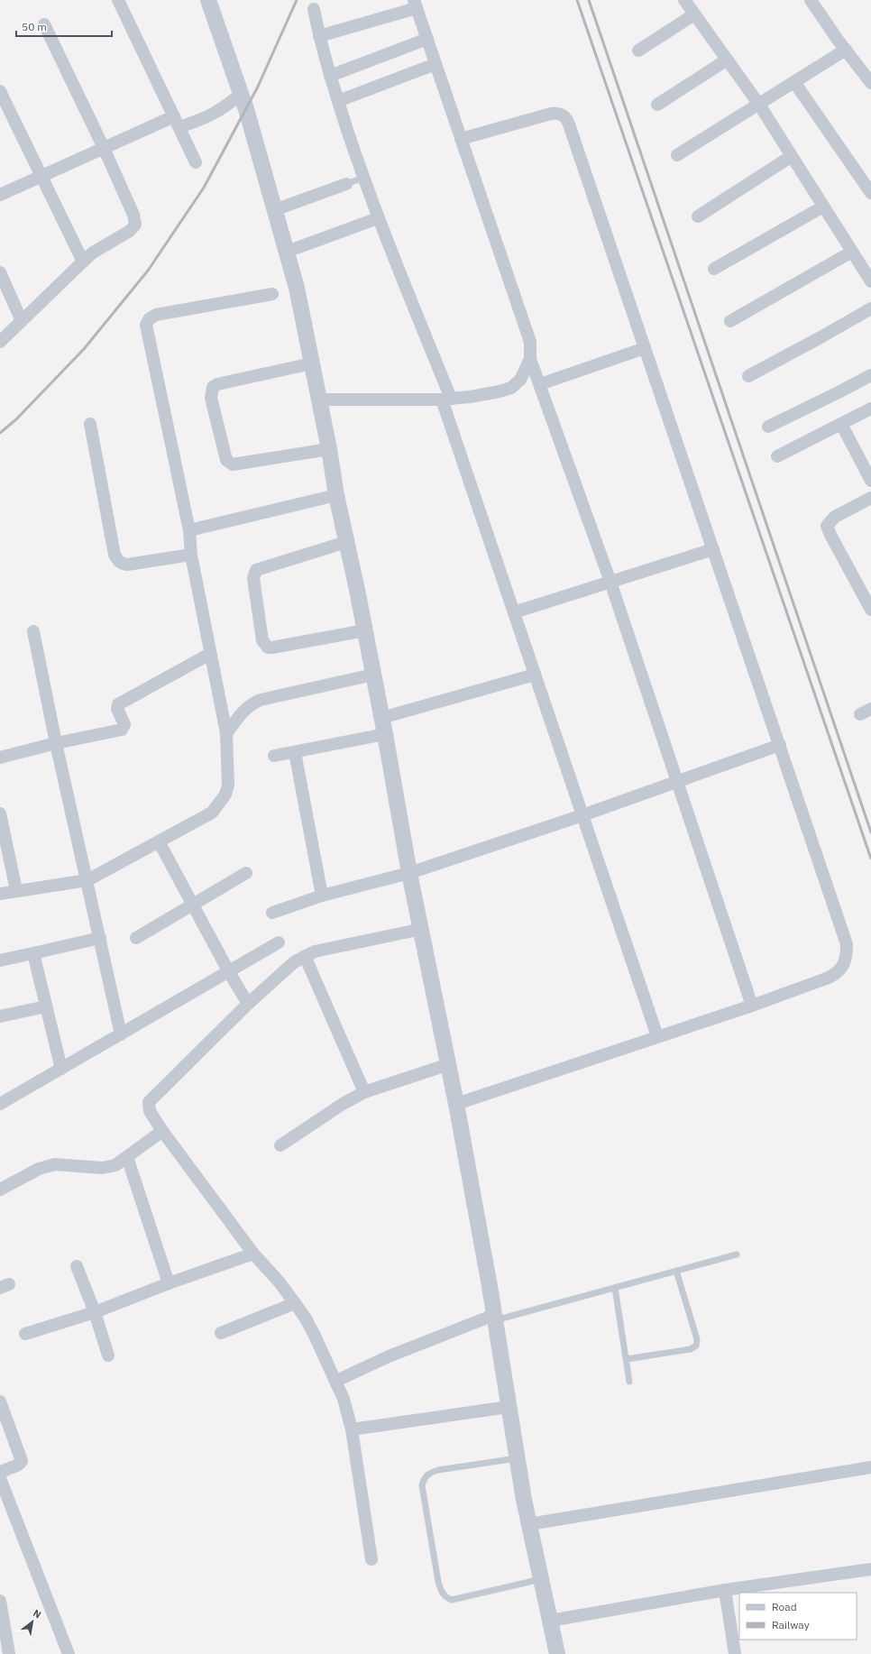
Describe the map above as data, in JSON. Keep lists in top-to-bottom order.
{
  "legend": ["Road", "Railway"],
  "scale_bar": "50 m",
  "north": "top right"
}
